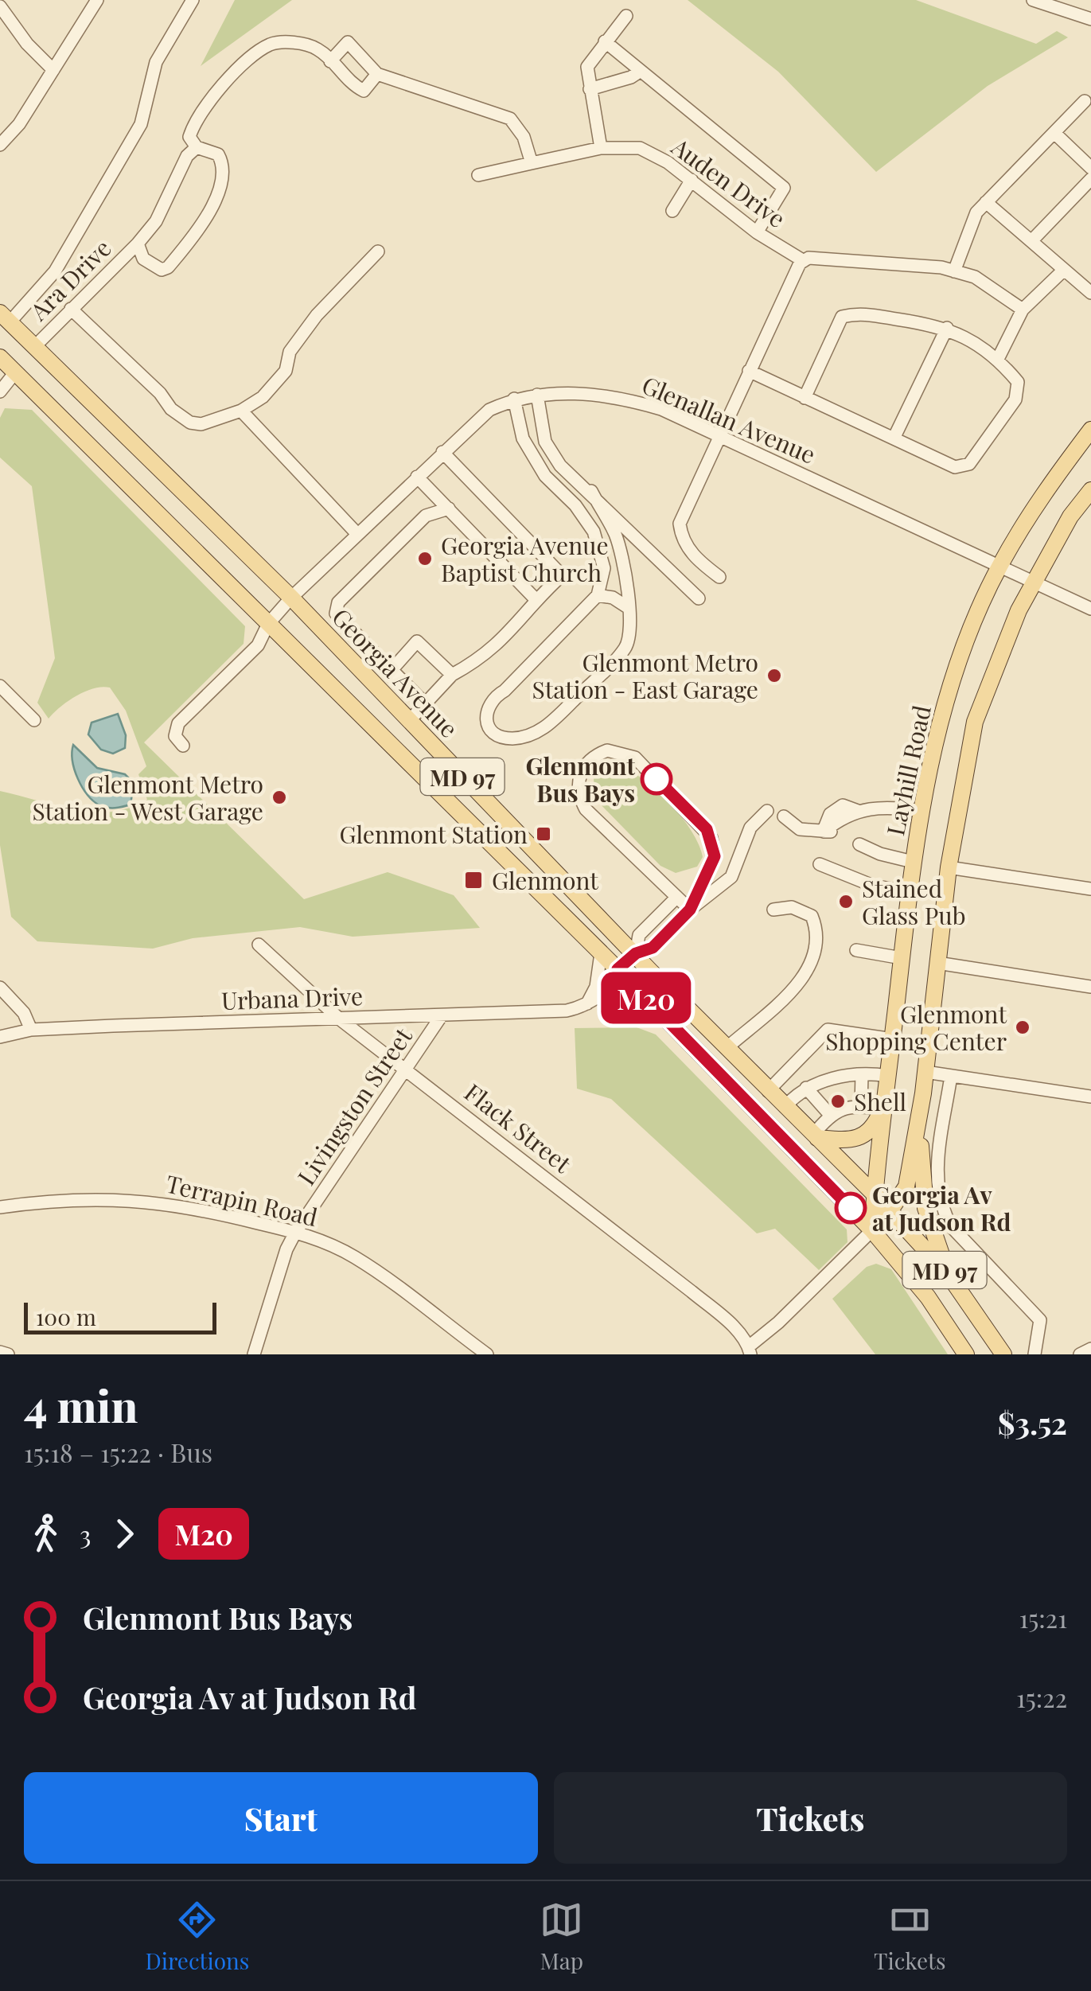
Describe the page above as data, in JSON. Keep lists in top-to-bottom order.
{
  "streets": {
    "main road": ["Georgia Avenue", "Layhill Road", "MD 97"],
    "street": [
      "Auden Drive",
      "Ara Drive",
      "Glenallan Avenue",
      "Urbana Drive",
      "Livingston Street",
      "Flack Street",
      "Terrapin Road"
    ]
  },
  "crossings": [
    ["Ara Drive", "Georgia Avenue"],
    ["Glenallan Avenue", "Georgia Avenue"],
    ["Glenallan Avenue", "Layhill Road"],
    ["Glenallan Avenue", "MD 97"],
    ["Georgia Avenue", "Layhill Road"],
    ["Layhill Road", "MD 97"],
    ["Urbana Drive", "Livingston Street"],
    ["Urbana Drive", "Flack Street"],
    ["Livingston Street", "Flack Street"],
    ["Livingston Street", "Terrapin Road"]
  ],
  "places": {
    "other": [
      "Georgia Avenue Baptist Church",
      "Glenmont Metro Station - East Garage",
      "Glenmont Bus Bays",
      "Glenmont Metro Station - West Garage",
      "Stained Glass Pub",
      "Glenmont Shopping Center",
      "Shell",
      "Georgia Av at Judson Rd"
    ],
    "transit": ["Glenmont Station", "Glenmont"]
  },
  "lines": ["bus line M20"],
  "scale_bar": "100 m",
  "page": {
    "on_map": "M20",
    "scale": "100 m",
    "heading": ["4 min", "15:18 – 15:22 · Bus", "$3.52"],
    "legs": ["3", "M20"],
    "list": [
      {
        "name": "Glenmont Bus Bays",
        "value": "15:21"
      },
      {
        "name": "Georgia Av at Judson Rd",
        "value": "15:22"
      }
    ],
    "buttons": ["Start", "Tickets"],
    "tabs": ["Directions", "Map", "Tickets"]
  }
}
